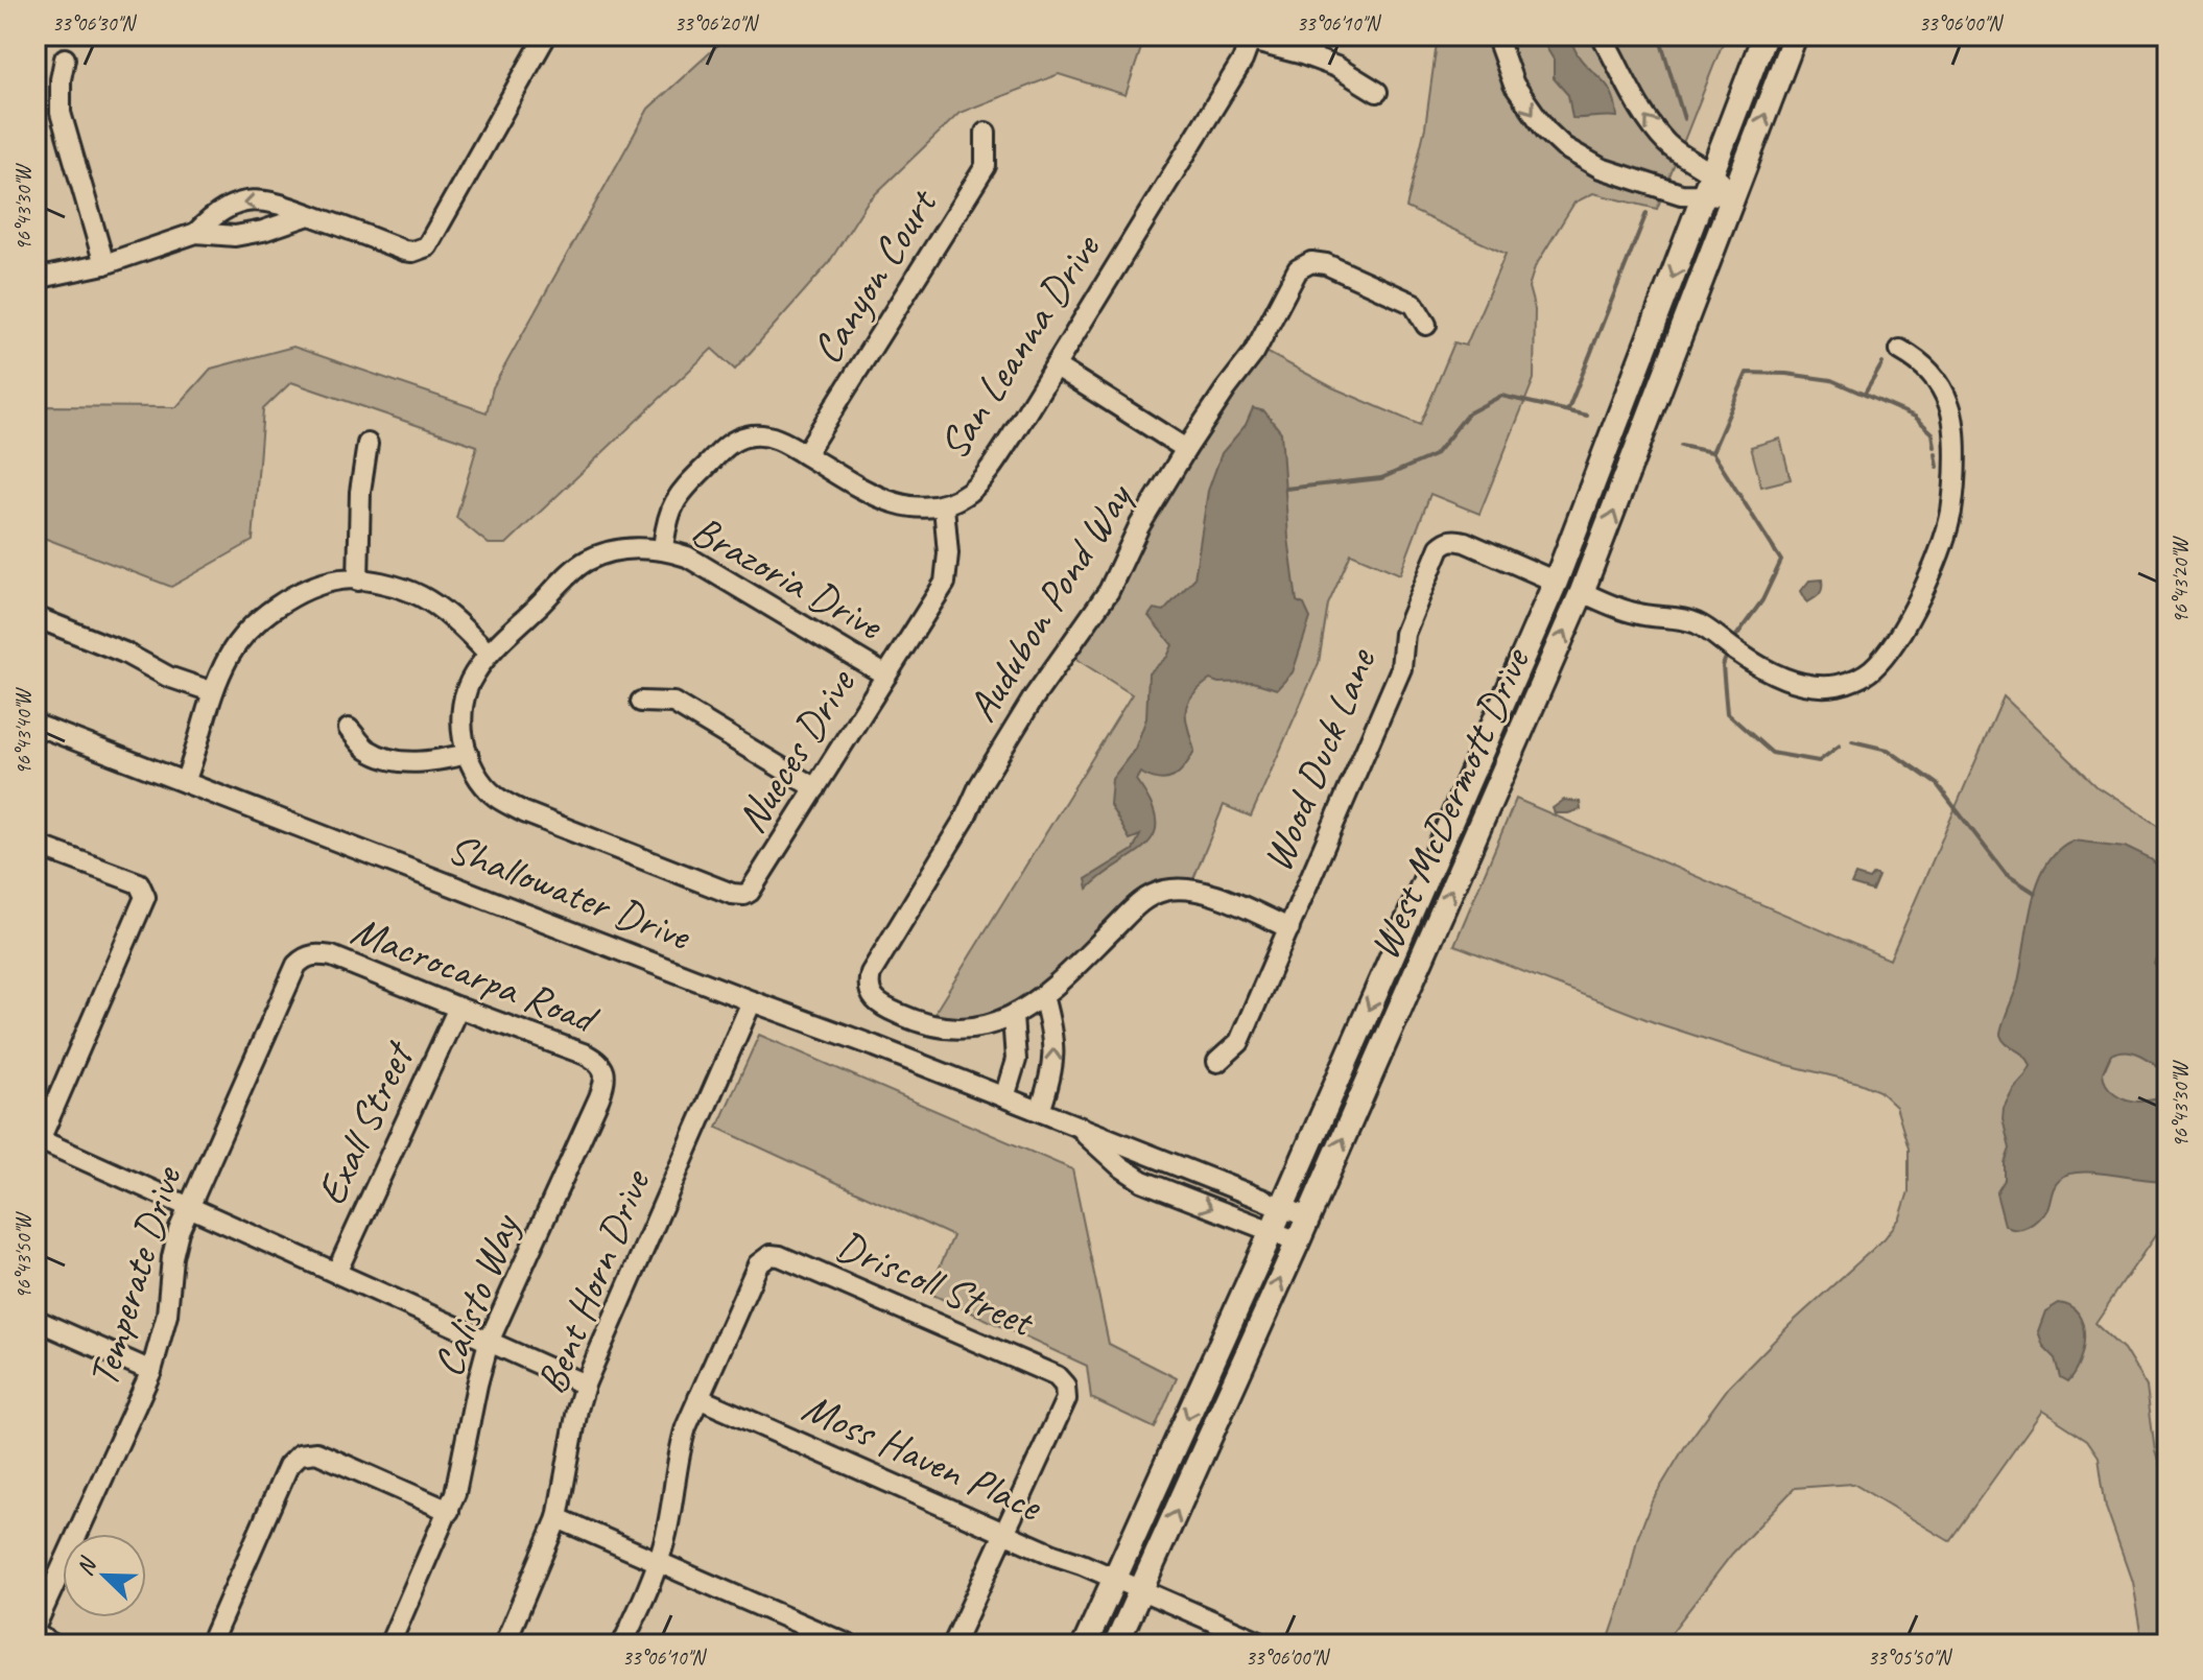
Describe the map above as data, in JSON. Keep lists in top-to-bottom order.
{
  "streets": {
    "main road": ["West McDermott Drive"],
    "street": [
      "Canyon Court",
      "San Leanna Drive",
      "Brazoria Drive",
      "Audubon Pond Way",
      "Nueces Drive",
      "Wood Duck Lane",
      "Shallowater Drive",
      "Macrocarpa Road",
      "Exall Street",
      "Temperate Drive",
      "Bent Horn Drive",
      "Driscoll Street",
      "Calisto Way",
      "Moss Haven Place"
    ]
  },
  "crossings": [
    ["Canyon Court", "San Leanna Drive"],
    ["San Leanna Drive", "Brazoria Drive"],
    ["San Leanna Drive", "Nueces Drive"],
    ["Brazoria Drive", "Nueces Drive"],
    ["Wood Duck Lane", "West McDermott Drive"],
    ["West McDermott Drive", "Shallowater Drive"],
    ["West McDermott Drive", "Moss Haven Place"],
    ["Shallowater Drive", "Bent Horn Drive"],
    ["Macrocarpa Road", "Exall Street"],
    ["Macrocarpa Road", "Temperate Drive"],
    ["Macrocarpa Road", "Calisto Way"],
    ["Driscoll Street", "Moss Haven Place"]
  ],
  "north": "top left",
  "coordinates": [
    "33°06'30\"N",
    "33°06'20\"N",
    "33°06'10\"N",
    "33°06'00\"N",
    "96°43'30\"W",
    "96°43'20\"W",
    "96°43'40\"W",
    "96°43'50\"W",
    "33°05'50\"N"
  ]
}
